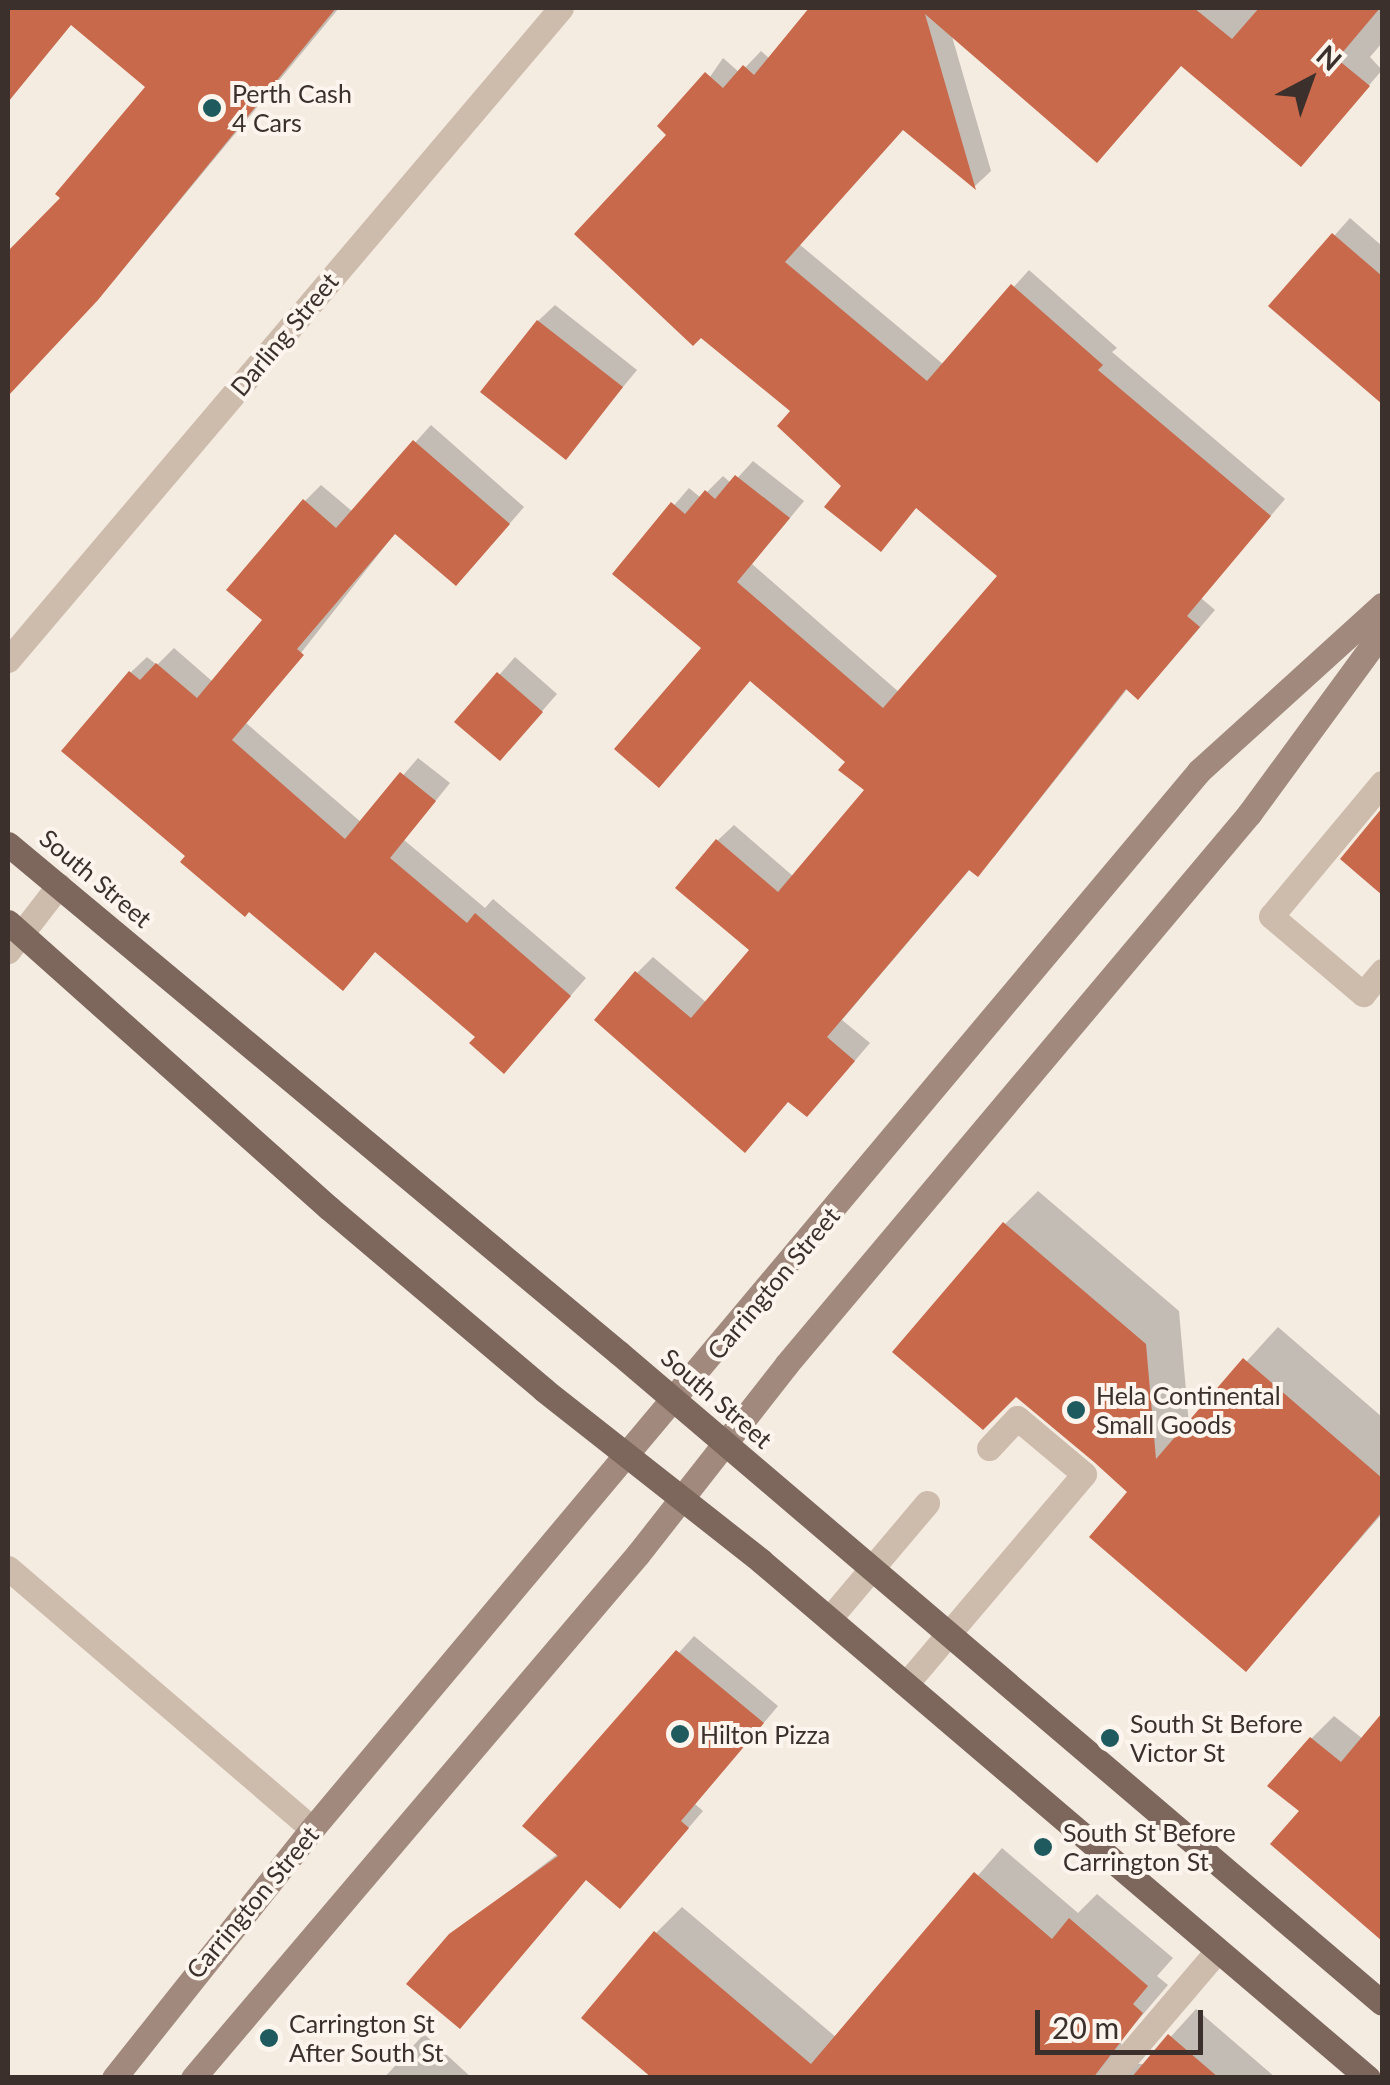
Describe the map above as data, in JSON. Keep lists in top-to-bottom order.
{
  "streets": {
    "main road": ["South Street", "Carrington Street"],
    "street": ["Darling Street"]
  },
  "crossings": [
    ["South Street", "Carrington Street"]
  ],
  "places": [
    "Perth Cash 4 Cars",
    "Hela Continental Small Goods",
    "Hilton Pizza",
    "South St Before Victor St",
    "South St Before Carrington St",
    "Carrington St After South St"
  ],
  "scale_bar": "20 m",
  "north": "top right"
}
